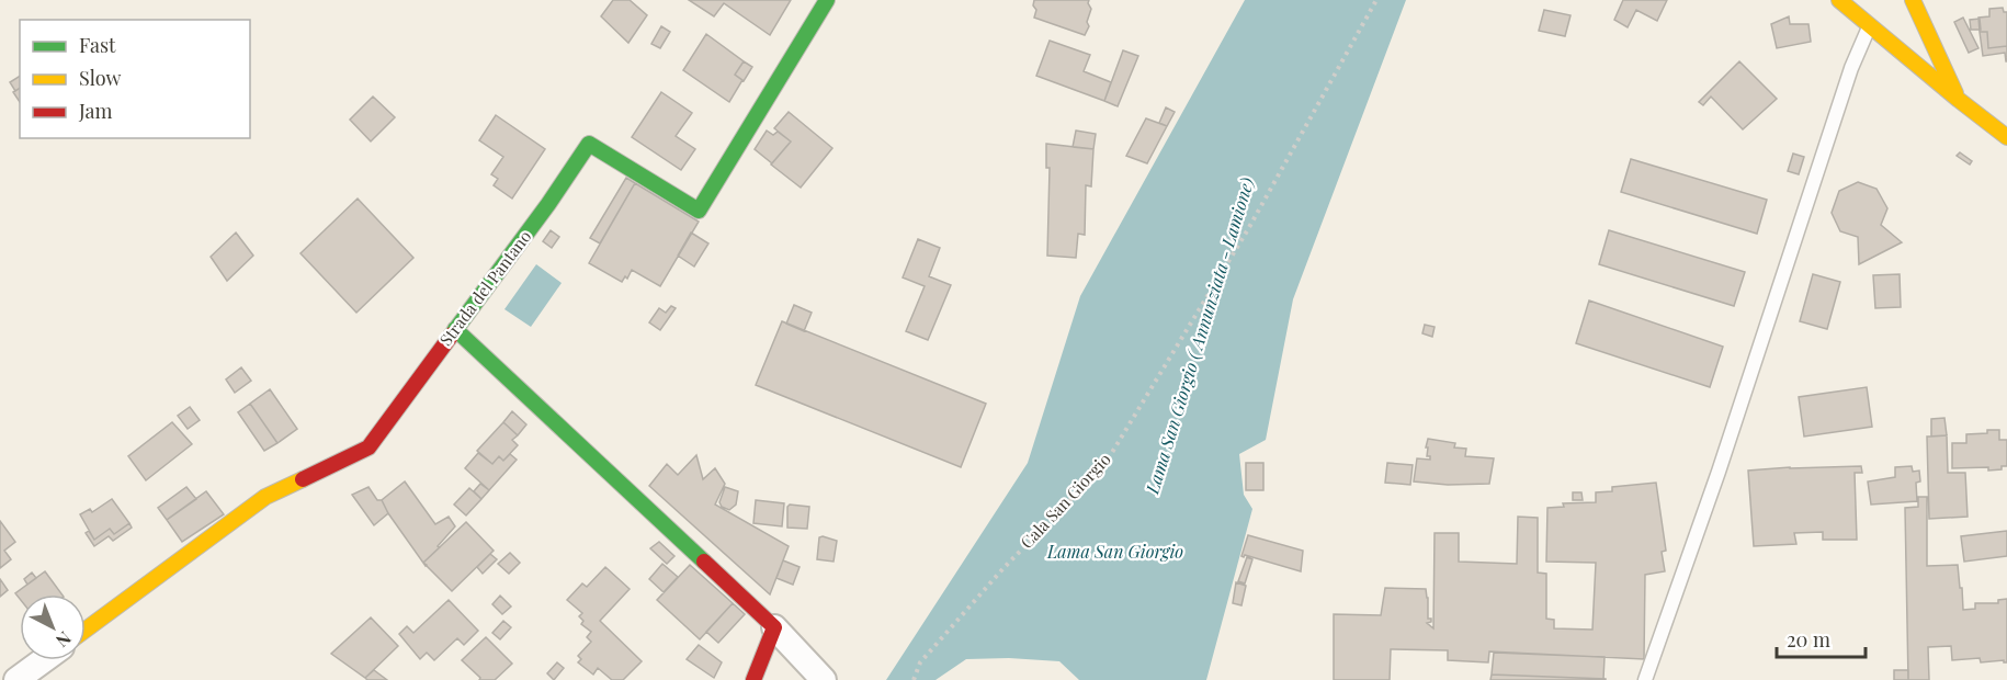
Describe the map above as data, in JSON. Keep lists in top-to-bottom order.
{
  "streets": {
    "street": ["Strada del Pantano"],
    "path": ["Cala San Giorgio"]
  },
  "water": ["Lama San Giorgio ( Annunziata - Lamione)", "Lama San Giorgio"],
  "legend": ["Fast", "Slow", "Jam"],
  "scale_bar": "20 m",
  "north": "bottom right"
}
